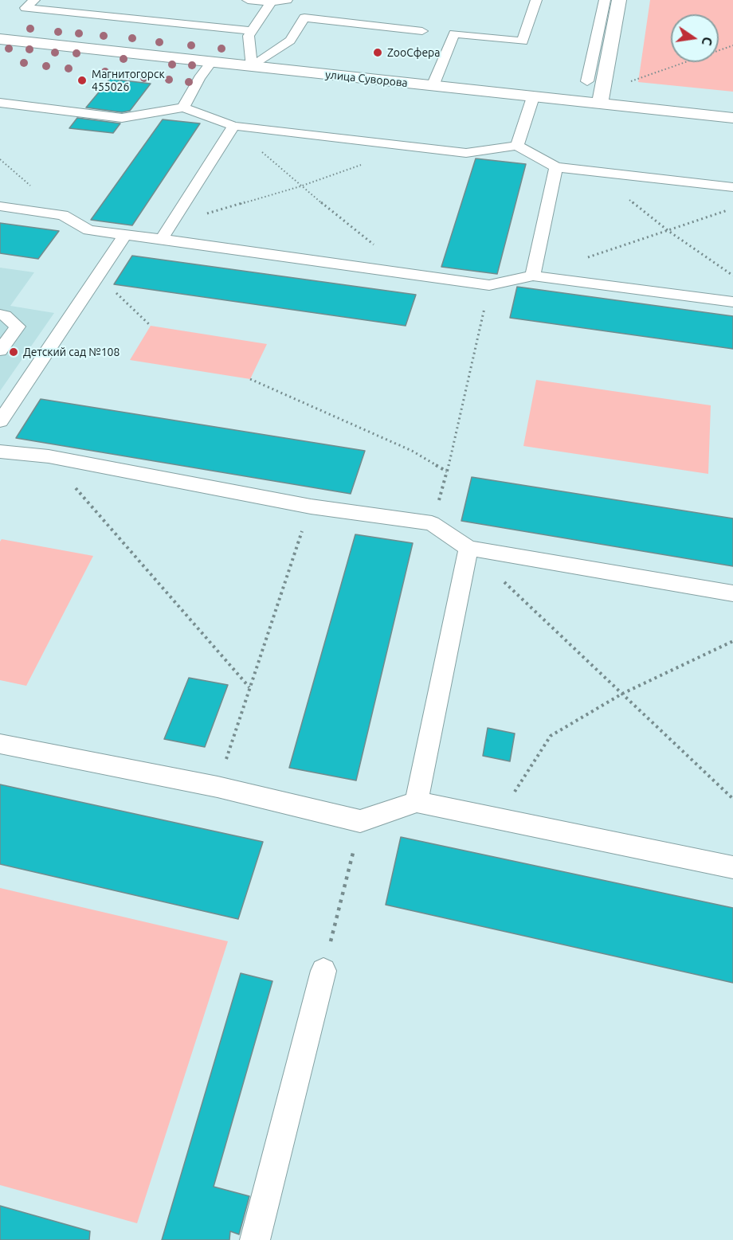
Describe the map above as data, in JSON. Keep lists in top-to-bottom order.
{
  "streets": {
    "main road": ["улица Суворова"]
  },
  "places": ["ZooСфера", "Магнитогорск 455026", "Детский сад №108"],
  "north": "right"
}
